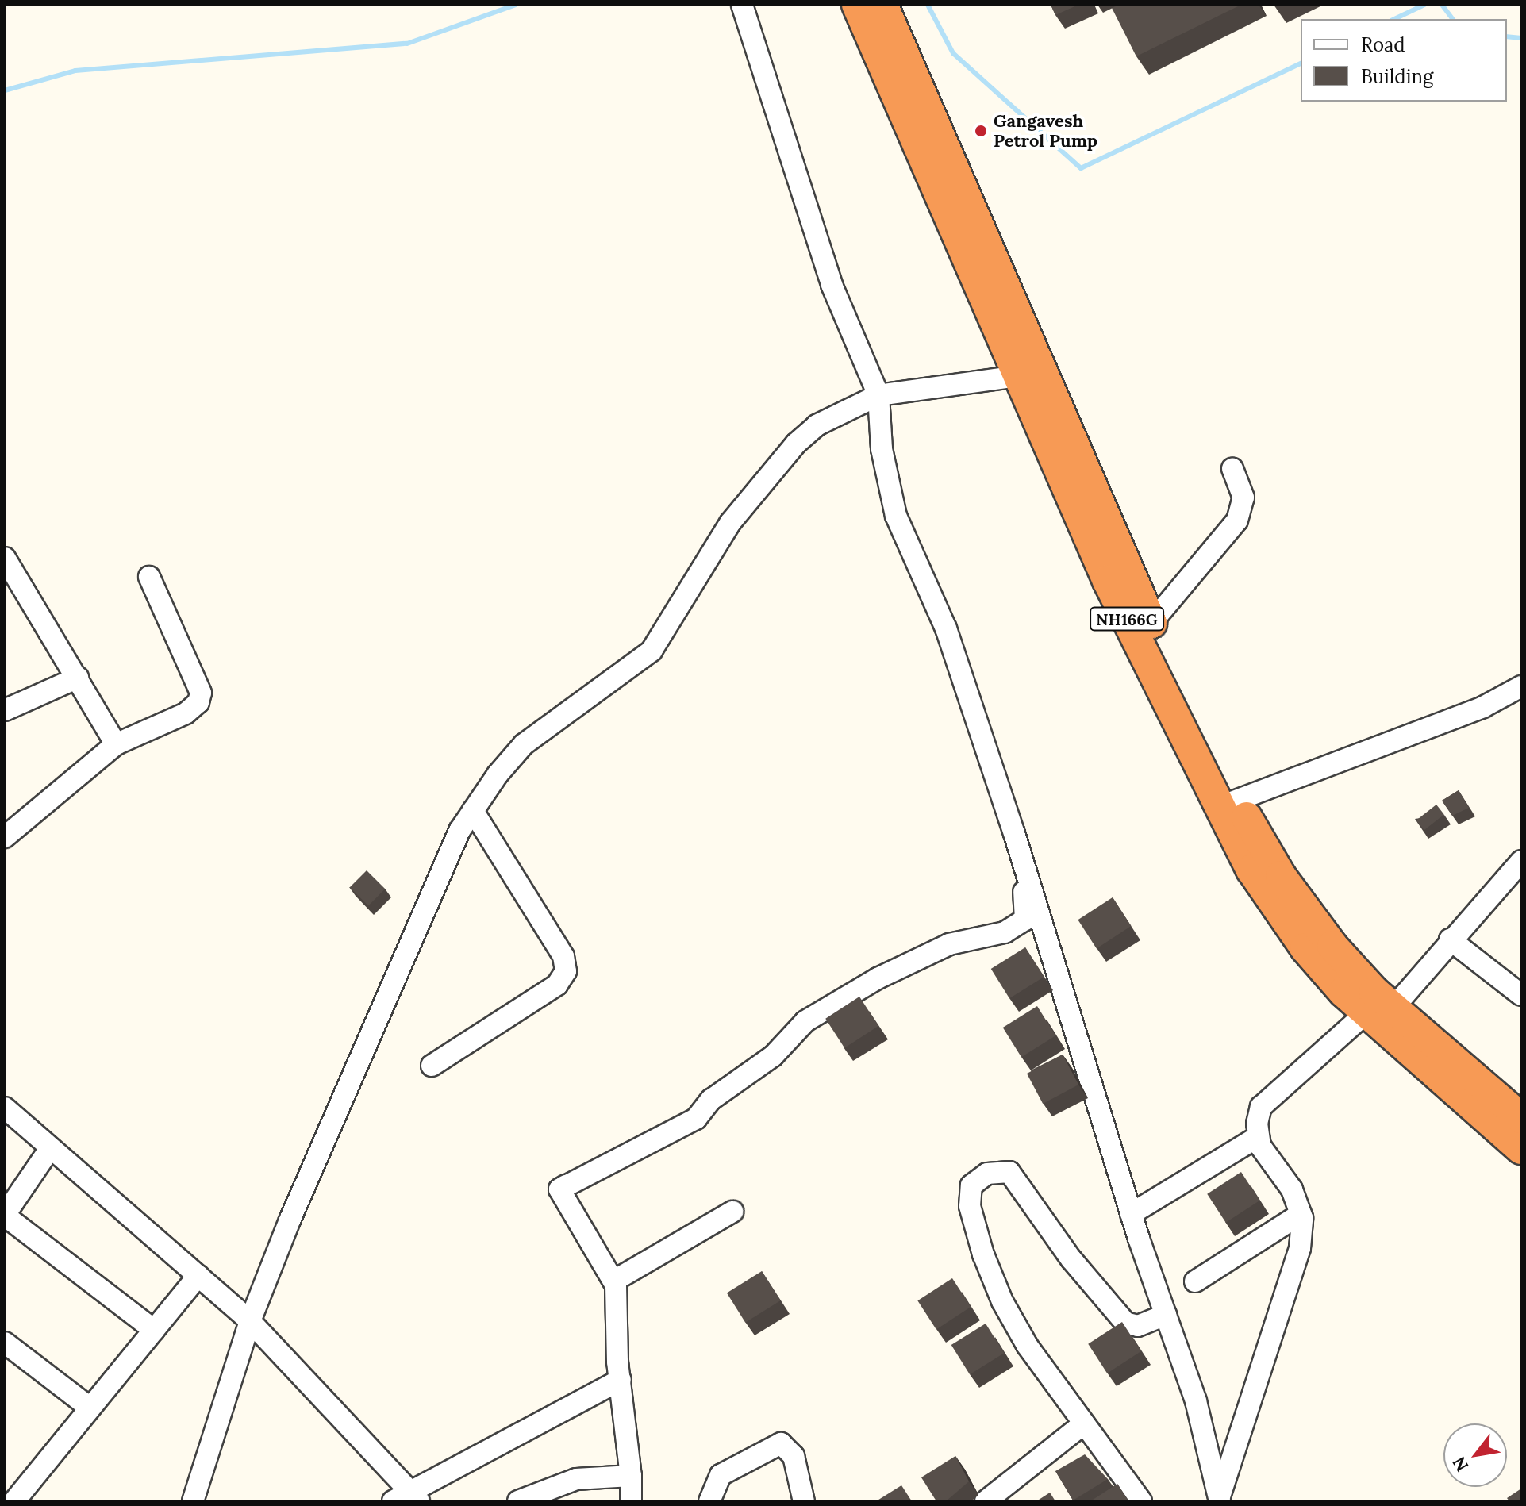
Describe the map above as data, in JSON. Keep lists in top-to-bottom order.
{
  "streets": {
    "highway": ["NH166G"]
  },
  "places": ["Gangavesh Petrol Pump"],
  "legend": ["Road", "Building"],
  "north": "bottom left"
}
